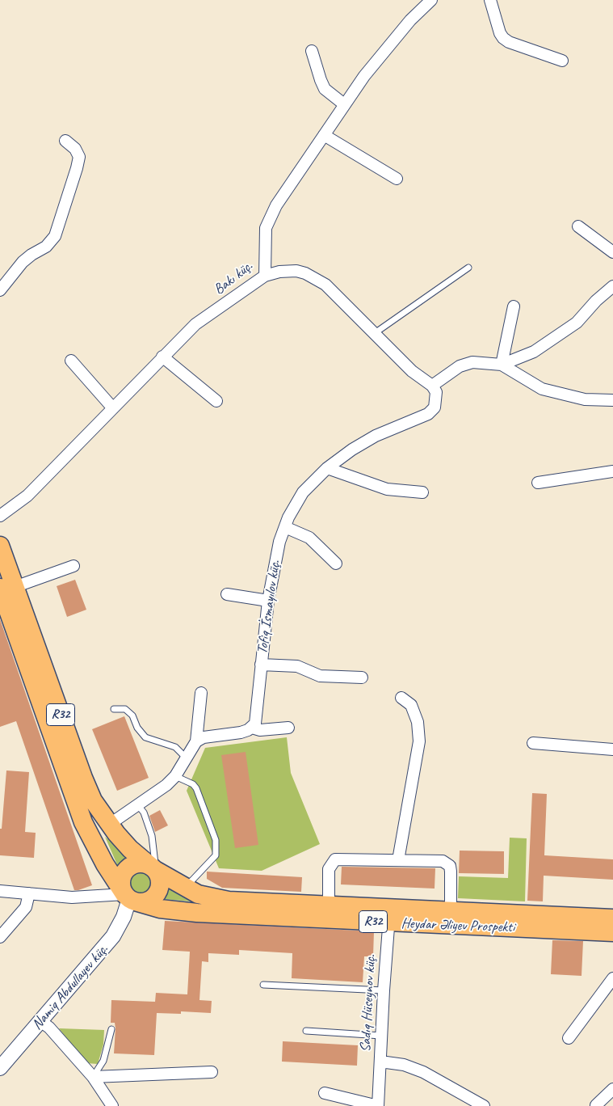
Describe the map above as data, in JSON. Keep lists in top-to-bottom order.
{
  "streets": {
    "main road": ["R32", "Heydar Əliyev Prospekti"],
    "street": [
      "Bakı küç.",
      "Tofiq İsmayılov küç.",
      "Namiq Abdullayev küç.",
      "Sadıq Hüseynov küç."
    ]
  },
  "crossings": [
    ["R32", "Heydar Əliyev Prospekti"],
    ["R32", "Namiq Abdullayev küç."],
    ["R32", "Sadıq Hüseynov küç."],
    ["Heydar Əliyev Prospekti", "Namiq Abdullayev küç."],
    ["Heydar Əliyev Prospekti", "Sadıq Hüseynov küç."]
  ]
}
